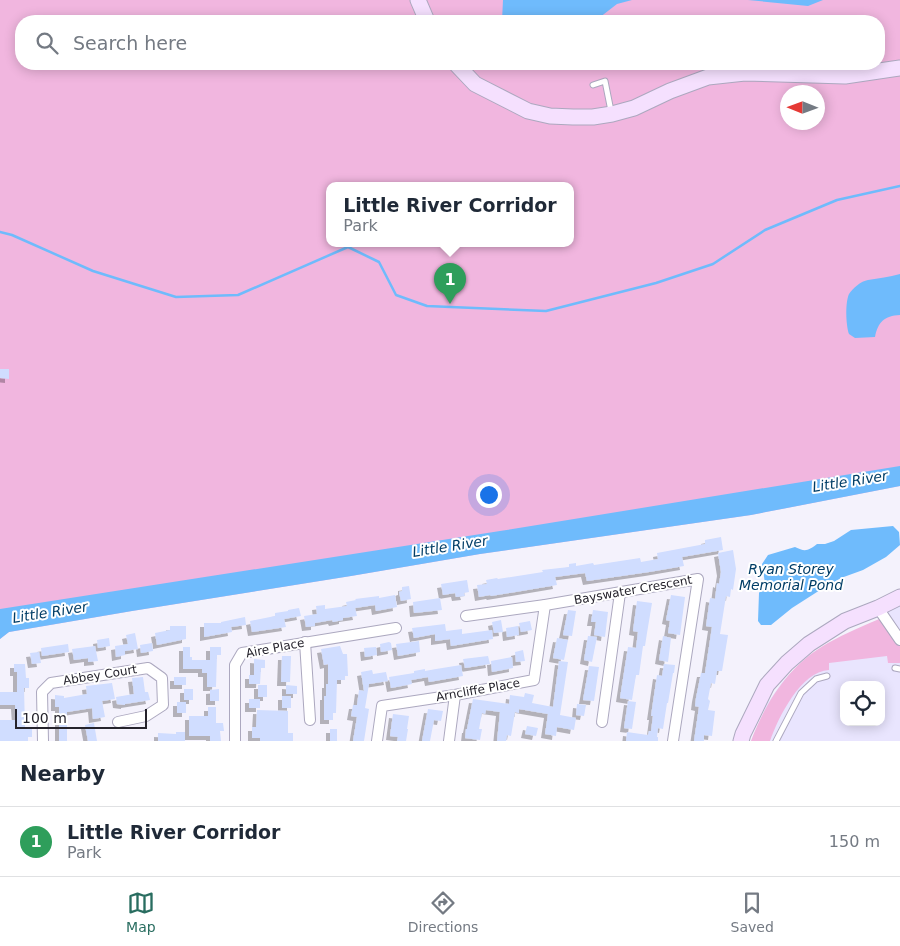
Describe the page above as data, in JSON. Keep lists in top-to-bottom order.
{
  "streets": {
    "street": [
      "Bayswater Crescent",
      "Aire Place",
      "Abbey Court",
      "Arncliffe Place"
    ]
  },
  "crossings": [
    ["Bayswater Crescent", "Arncliffe Place"]
  ],
  "water": ["Little River", "Ryan Storey Memorial Pond"],
  "scale_bar": "100 m",
  "north": "left",
  "page": {
    "search": "Search here",
    "popup": ["Little River Corridor", "Park"],
    "pins": "1",
    "scale": "100 m",
    "heading": "Nearby",
    "list": [
      {
        "mark": "1",
        "name": "Little River Corridor",
        "note": "Park",
        "value": "150 m"
      }
    ],
    "nav": ["Map", "Directions", "Saved"]
  }
}
